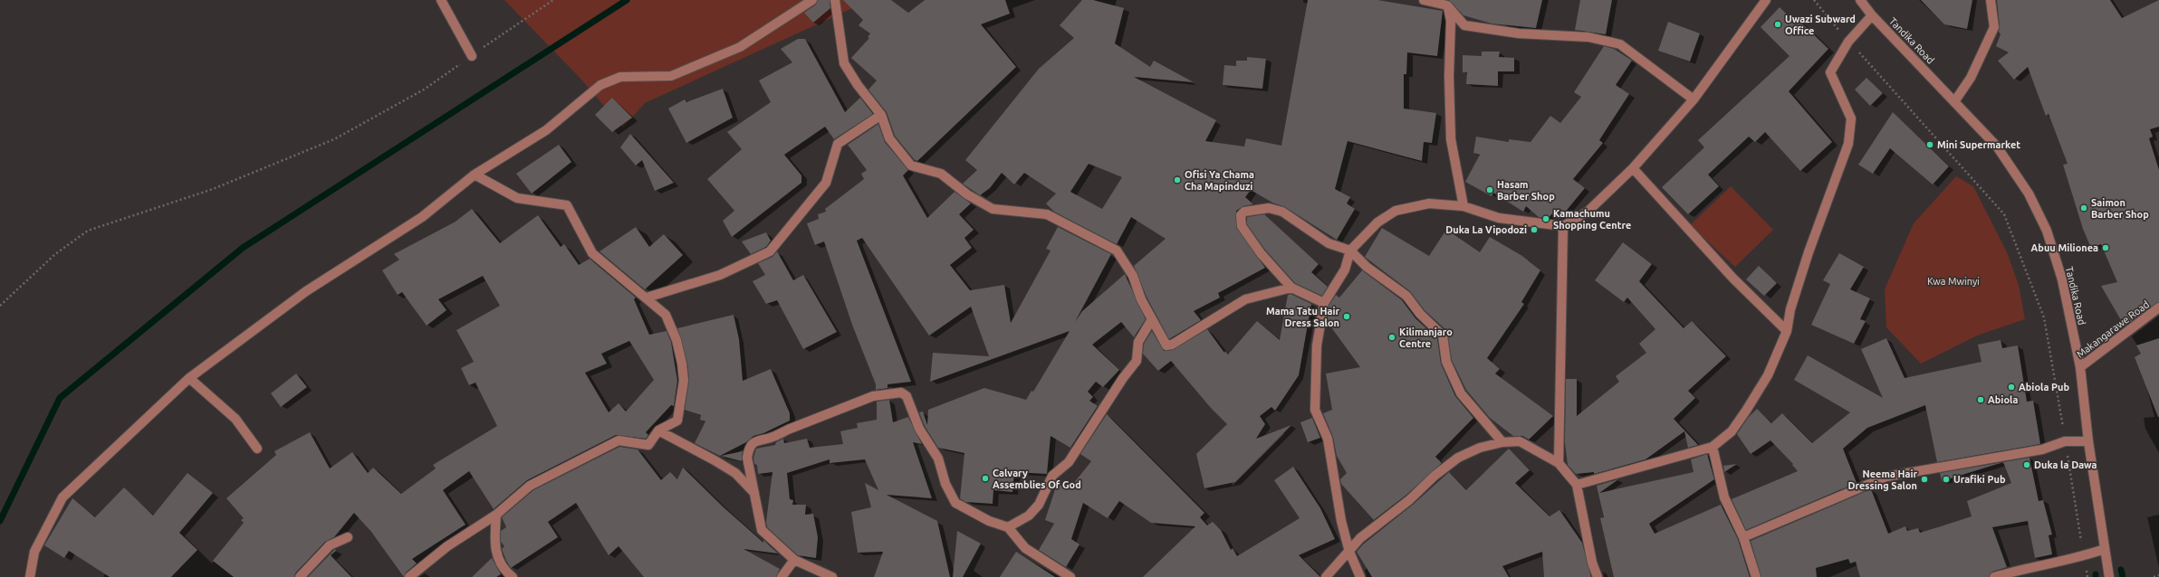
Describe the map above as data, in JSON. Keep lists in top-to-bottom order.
{
  "streets": {
    "street": ["Tandika Road", "Makangarawe Road"]
  },
  "crossings": [
    ["Tandika Road", "Makangarawe Road"]
  ],
  "parks": ["Kwa Mwinyi"],
  "places": [
    "Uwazi Subward Office",
    "Mini Supermarket",
    "Ofisi Ya Chama Cha Mapinduzi",
    "Hasam Barber Shop",
    "Saimon Barber Shop",
    "Kamachumu Shopping Centre",
    "Duka La Vipodozi",
    "Abuu Milionea",
    "Mama Tatu Hair Dress Salon",
    "Kilimanjaro Centre",
    "Abiola Pub",
    "Abiola",
    "Duka la Dawa",
    "Calvary Assemblies Of God",
    "Neema Hair Dressing Salon",
    "Urafiki Pub"
  ]
}
